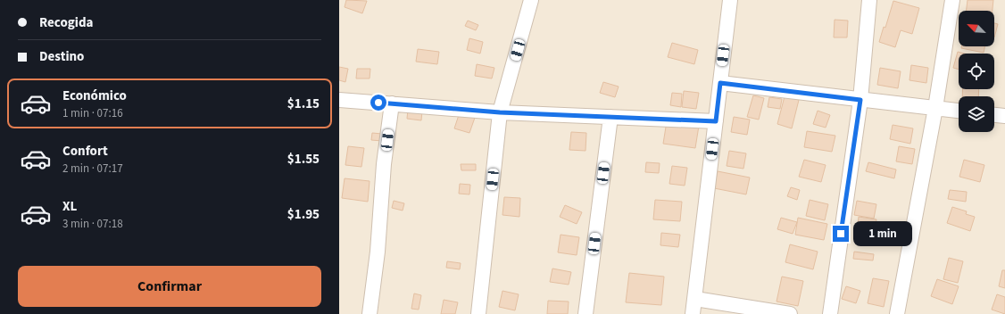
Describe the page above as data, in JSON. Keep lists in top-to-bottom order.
{
  "north": "top left",
  "page": {
    "banner": ["Recogida", "Destino"],
    "list": [
      {
        "name": "Económico",
        "note": "1 min · 07:16",
        "value": "$1.15"
      },
      {
        "name": "Confort",
        "note": "2 min · 07:17",
        "value": "$1.55"
      },
      {
        "name": "XL",
        "note": "3 min · 07:18",
        "value": "$1.95"
      }
    ],
    "bubble": "1 min",
    "buttons": "Confirmar"
  }
}
